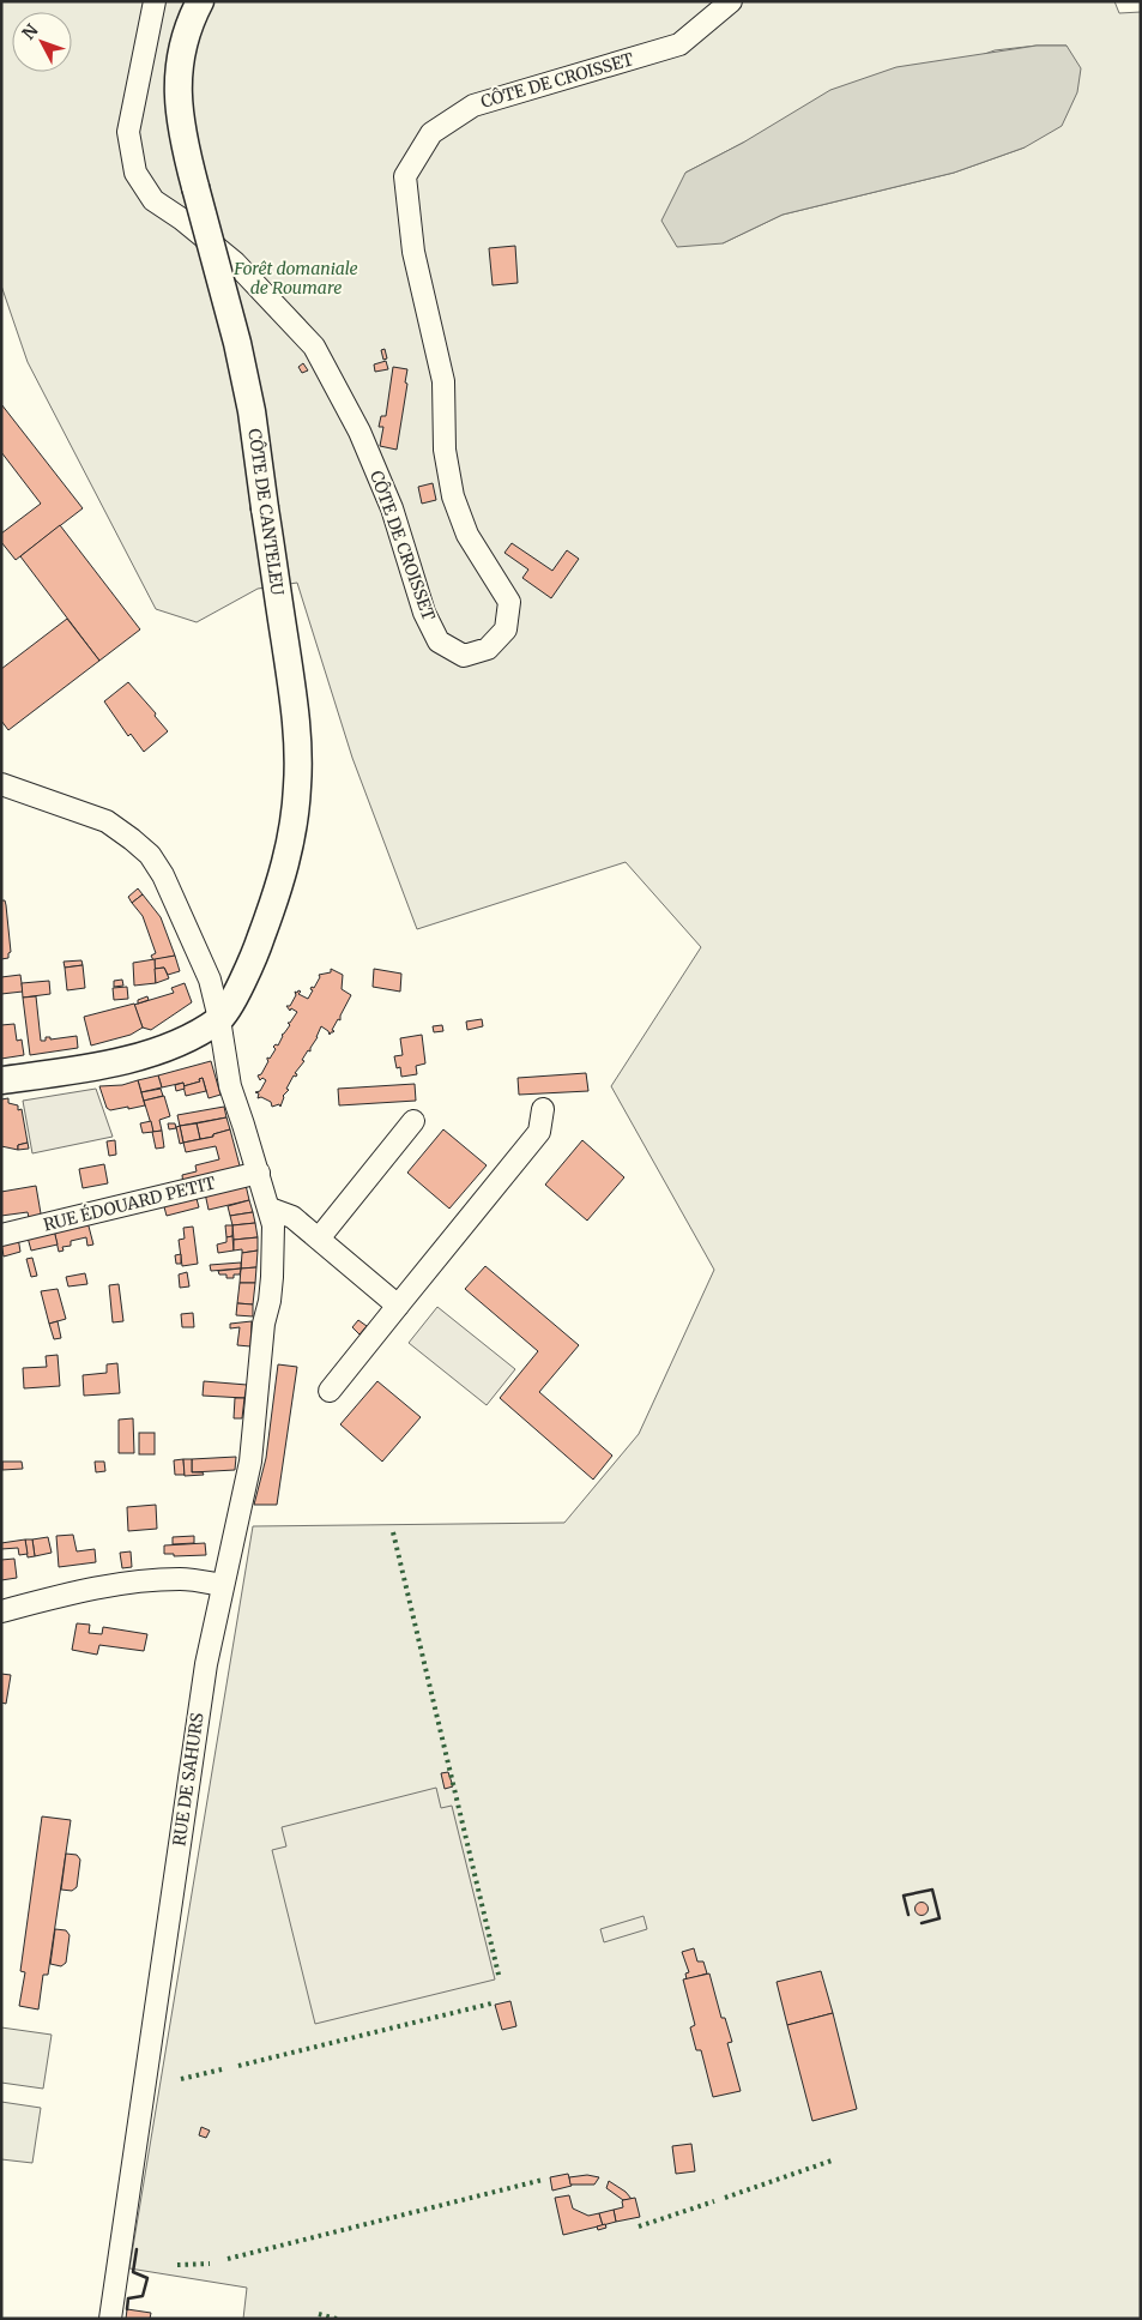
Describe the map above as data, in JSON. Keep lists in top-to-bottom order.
{
  "streets": {
    "main road": ["CÔTE DE CANTELEU"],
    "street": ["CÔTE DE CROISSET", "RUE ÉDOUARD PETIT", "RUE DE SAHURS"]
  },
  "crossings": [
    ["CÔTE DE CANTELEU", "RUE DE SAHURS"],
    ["RUE ÉDOUARD PETIT", "RUE DE SAHURS"]
  ],
  "parks": ["Forêt domaniale de Roumare"],
  "north": "top left"
}
